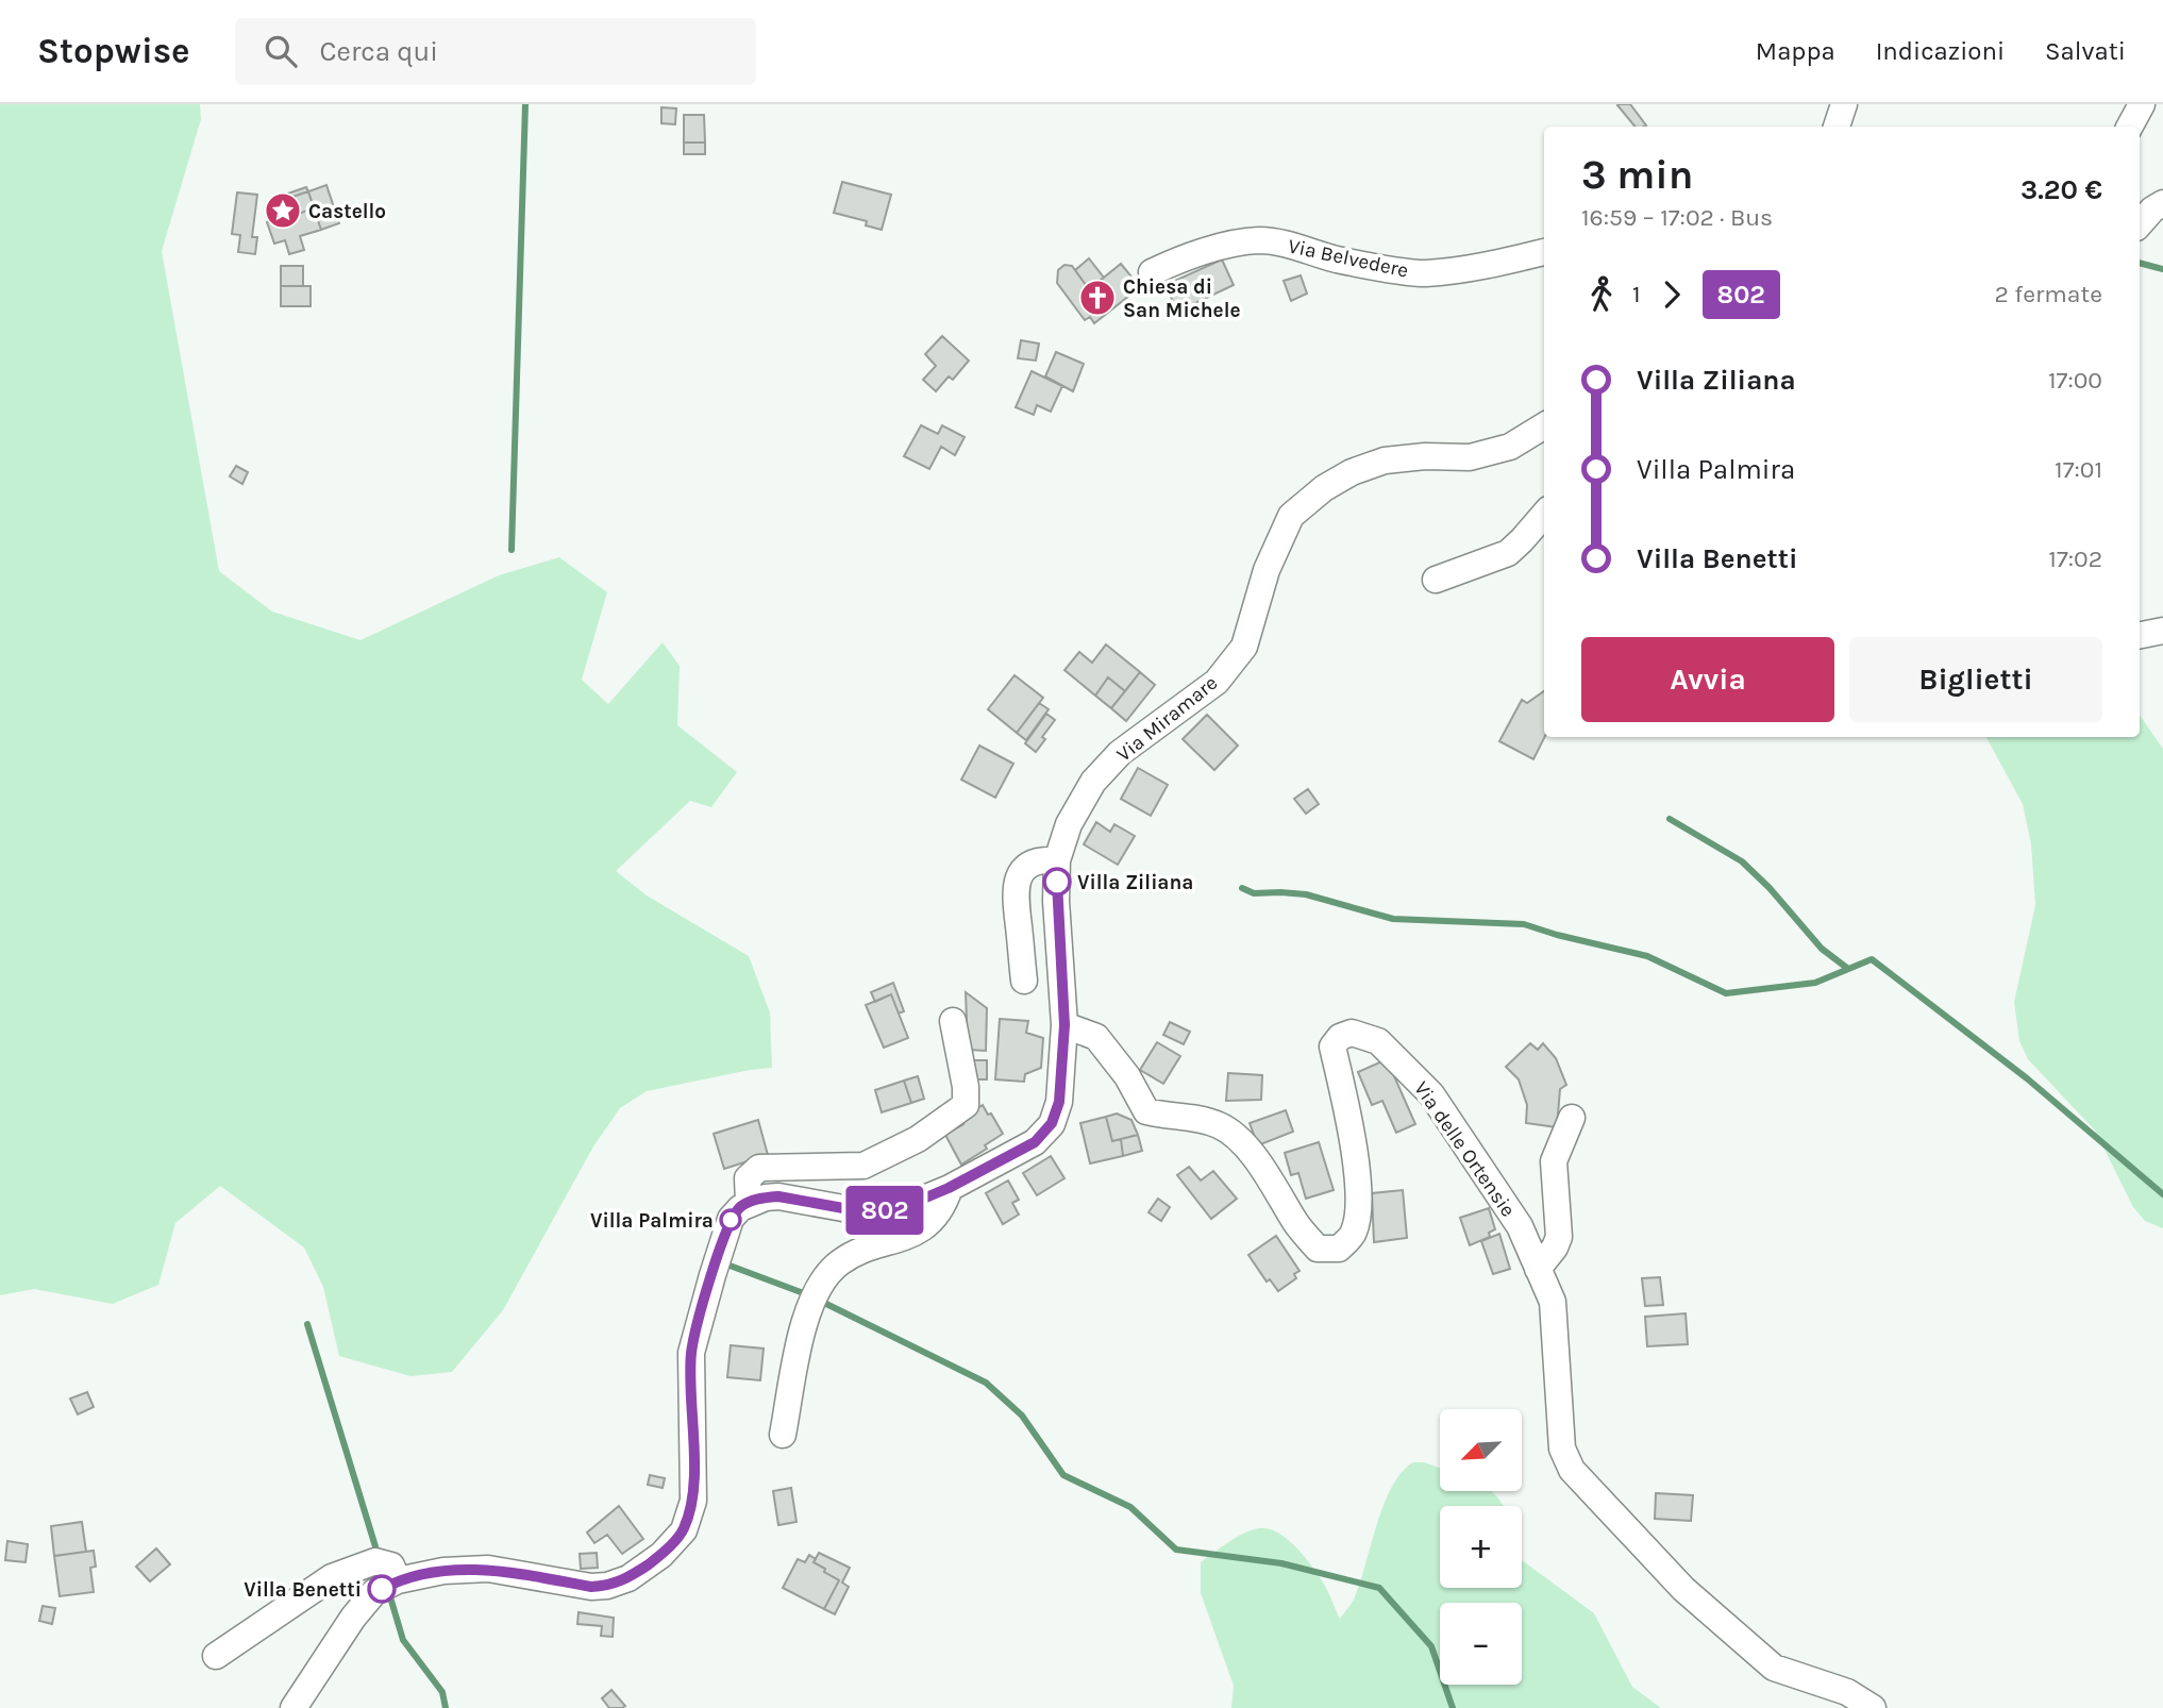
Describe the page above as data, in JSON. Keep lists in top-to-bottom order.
{
  "streets": {
    "street": ["Via Belvedere", "Via Miramare", "Via delle Ortensie"]
  },
  "crossings": [
    ["Via Miramare", "Via delle Ortensie"]
  ],
  "places": {
    "place": ["Castello"],
    "church": ["Chiesa di San Michele"],
    "other": ["Villa Ziliana", "Villa Palmira", "Villa Benetti"]
  },
  "lines": ["bus line 802"],
  "north": "bottom left",
  "page": {
    "header": "Stopwise",
    "search": "Cerca qui",
    "nav": ["Mappa", "Indicazioni", "Salvati"],
    "on_map": "802",
    "heading": ["3 min", "16:59 – 17:02 · Bus", "3.20 €"],
    "legs": ["1", "802", "2 fermate"],
    "list": [
      {
        "name": "Villa Ziliana",
        "value": "17:00"
      },
      {
        "name": "Villa Palmira",
        "value": "17:01"
      },
      {
        "name": "Villa Benetti",
        "value": "17:02"
      }
    ],
    "buttons": ["Avvia", "Biglietti"],
    "map_buttons": ["+", "−"]
  }
}
